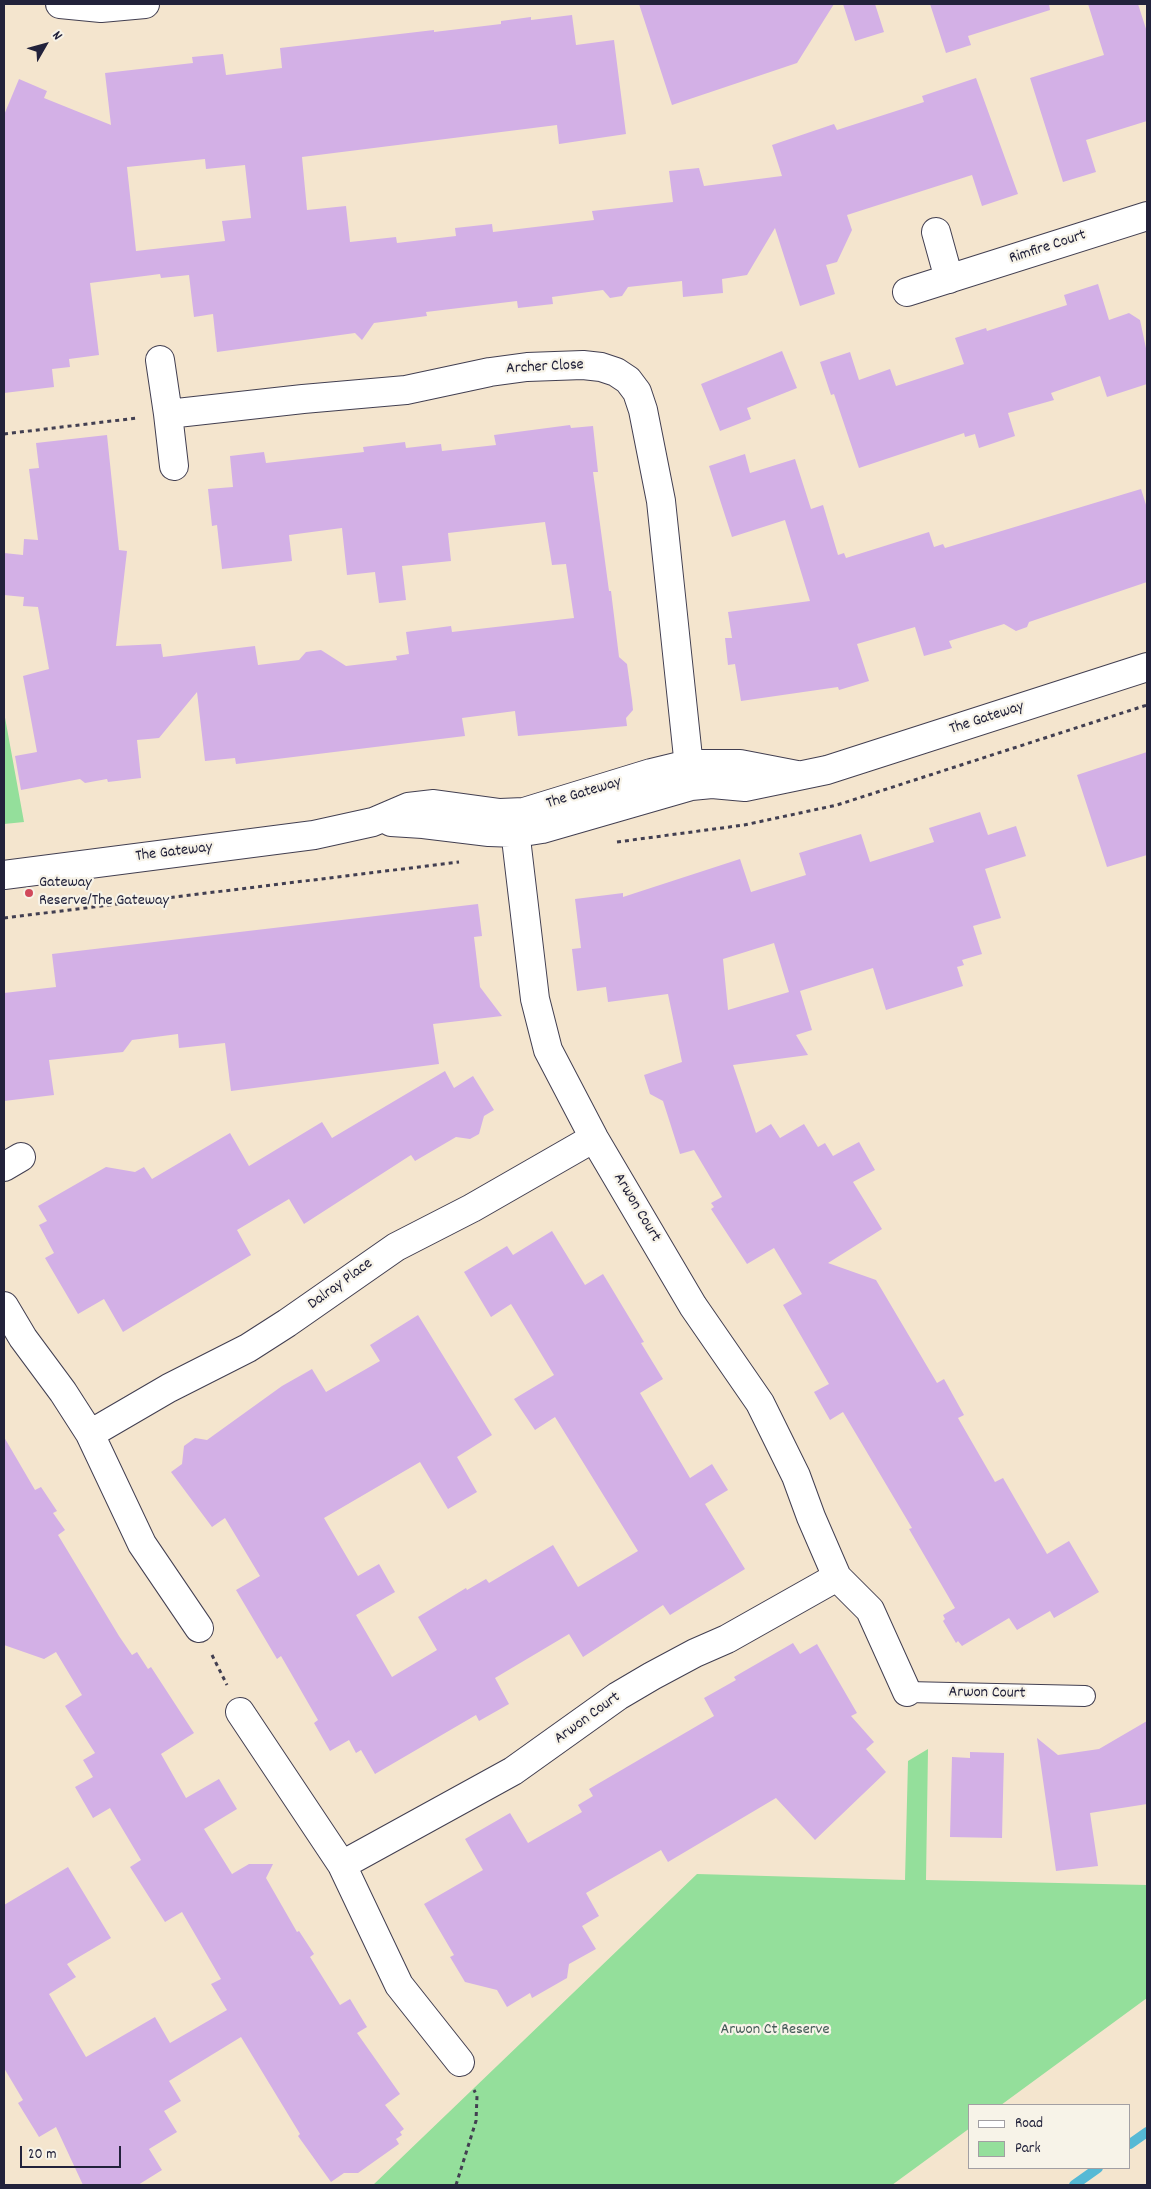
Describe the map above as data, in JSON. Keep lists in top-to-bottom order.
{
  "streets": {
    "street": [
      "Rimfire Court",
      "Archer Close",
      "The Gateway",
      "Arwon Court",
      "Dalray Place"
    ]
  },
  "crossings": [
    ["Archer Close", "The Gateway"],
    ["The Gateway", "Arwon Court"],
    ["Arwon Court", "Dalray Place"]
  ],
  "parks": ["Arwon Ct Reserve"],
  "places": ["Gateway Reserve/The Gateway"],
  "legend": ["Road", "Park"],
  "scale_bar": "20 m",
  "north": "top right"
}
